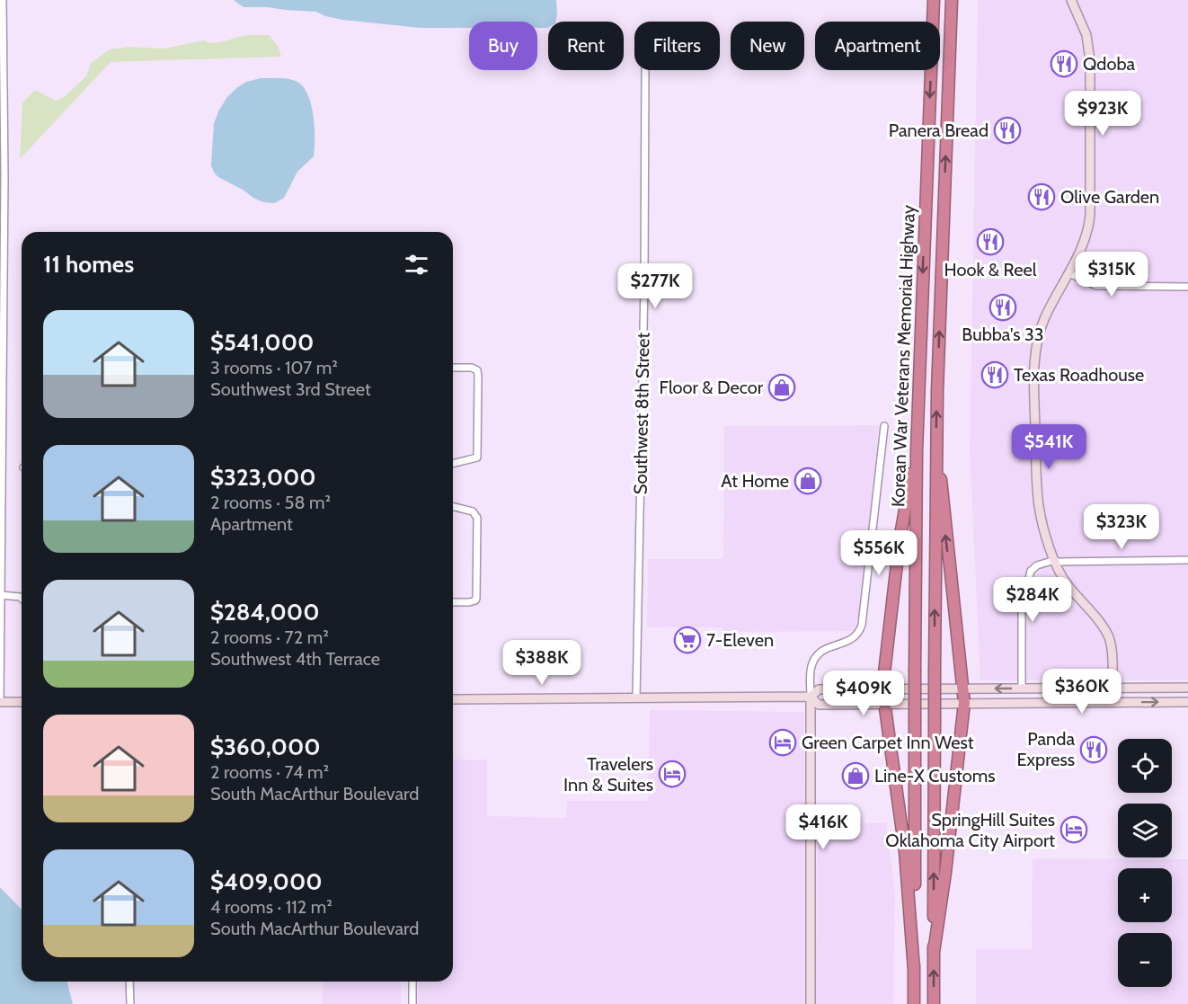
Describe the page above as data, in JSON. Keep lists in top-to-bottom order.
{
  "streets": {
    "highway": ["Korean War Veterans Memorial Highway"],
    "street": ["Southwest 8th Street"]
  },
  "places": {
    "restaurant": [
      "Qdoba",
      "Panera Bread",
      "Olive Garden",
      "Hook & Reel",
      "Bubba's 33",
      "Texas Roadhouse",
      "Panda Express"
    ],
    "shop": ["Floor & Decor", "At Home", "Line-X Customs"],
    "supermarket": ["7-Eleven"],
    "hotel": ["Green Carpet Inn West", "Travelers Inn & Suites", "SpringHill Suites Oklahoma City Airport"]
  },
  "page": {
    "chip": [
      "Buy",
      "Rent",
      "Filters",
      "New",
      "Apartment"
    ],
    "price": [
      "$923K",
      "$315K",
      "$277K",
      "$541K",
      "$323K",
      "$556K",
      "$284K",
      "$388K",
      "$360K",
      "$409K",
      "$416K"
    ],
    "heading": "11 homes",
    "list": [
      {
        "name": "$541,000",
        "note": "3 rooms · 107 m² · Southwest 3rd Street"
      },
      {
        "name": "$323,000",
        "note": "2 rooms · 58 m² · Apartment"
      },
      {
        "name": "$284,000",
        "note": "2 rooms · 72 m² · Southwest 4th Terrace"
      },
      {
        "name": "$360,000",
        "note": "2 rooms · 74 m² · South MacArthur Boulevard"
      },
      {
        "name": "$409,000",
        "note": "4 rooms · 112 m² · South MacArthur Boulevard"
      }
    ],
    "map_buttons": ["+", "−"]
  }
}
